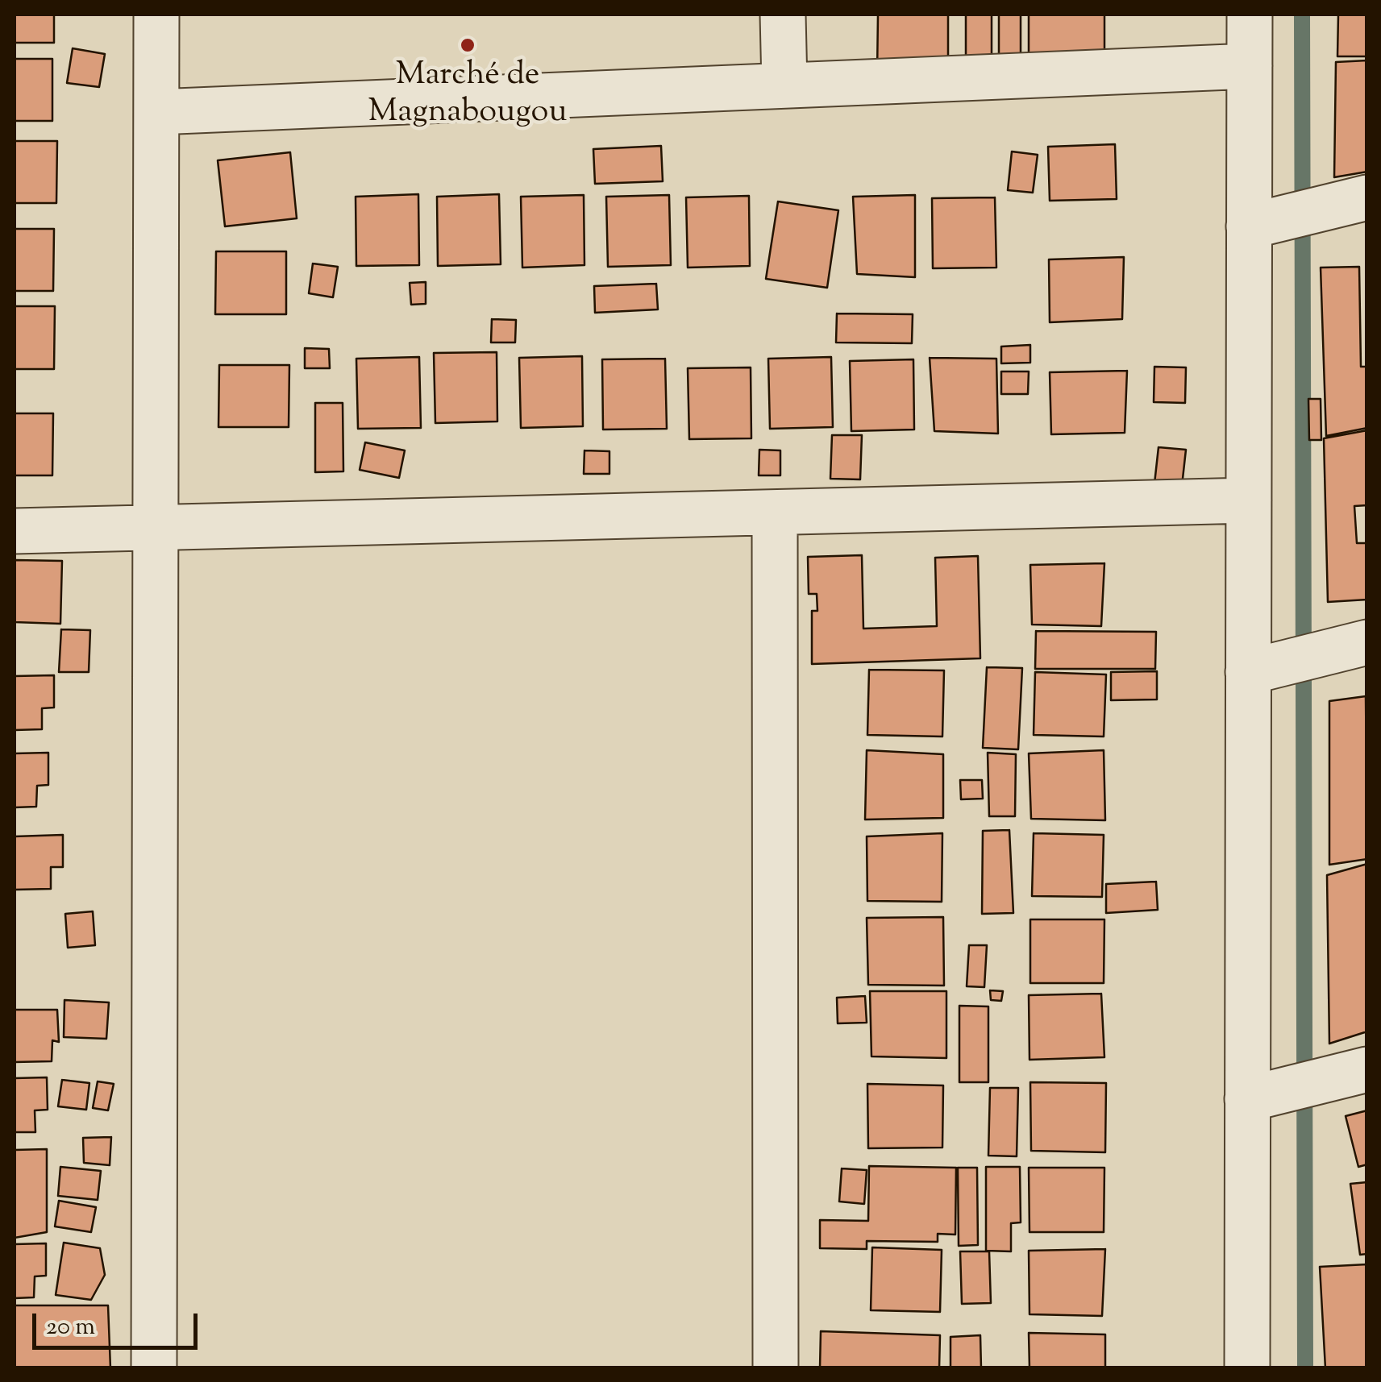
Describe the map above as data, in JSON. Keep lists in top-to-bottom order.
{
  "places": ["Marché de Magnabougou"],
  "scale_bar": "20 m"
}
